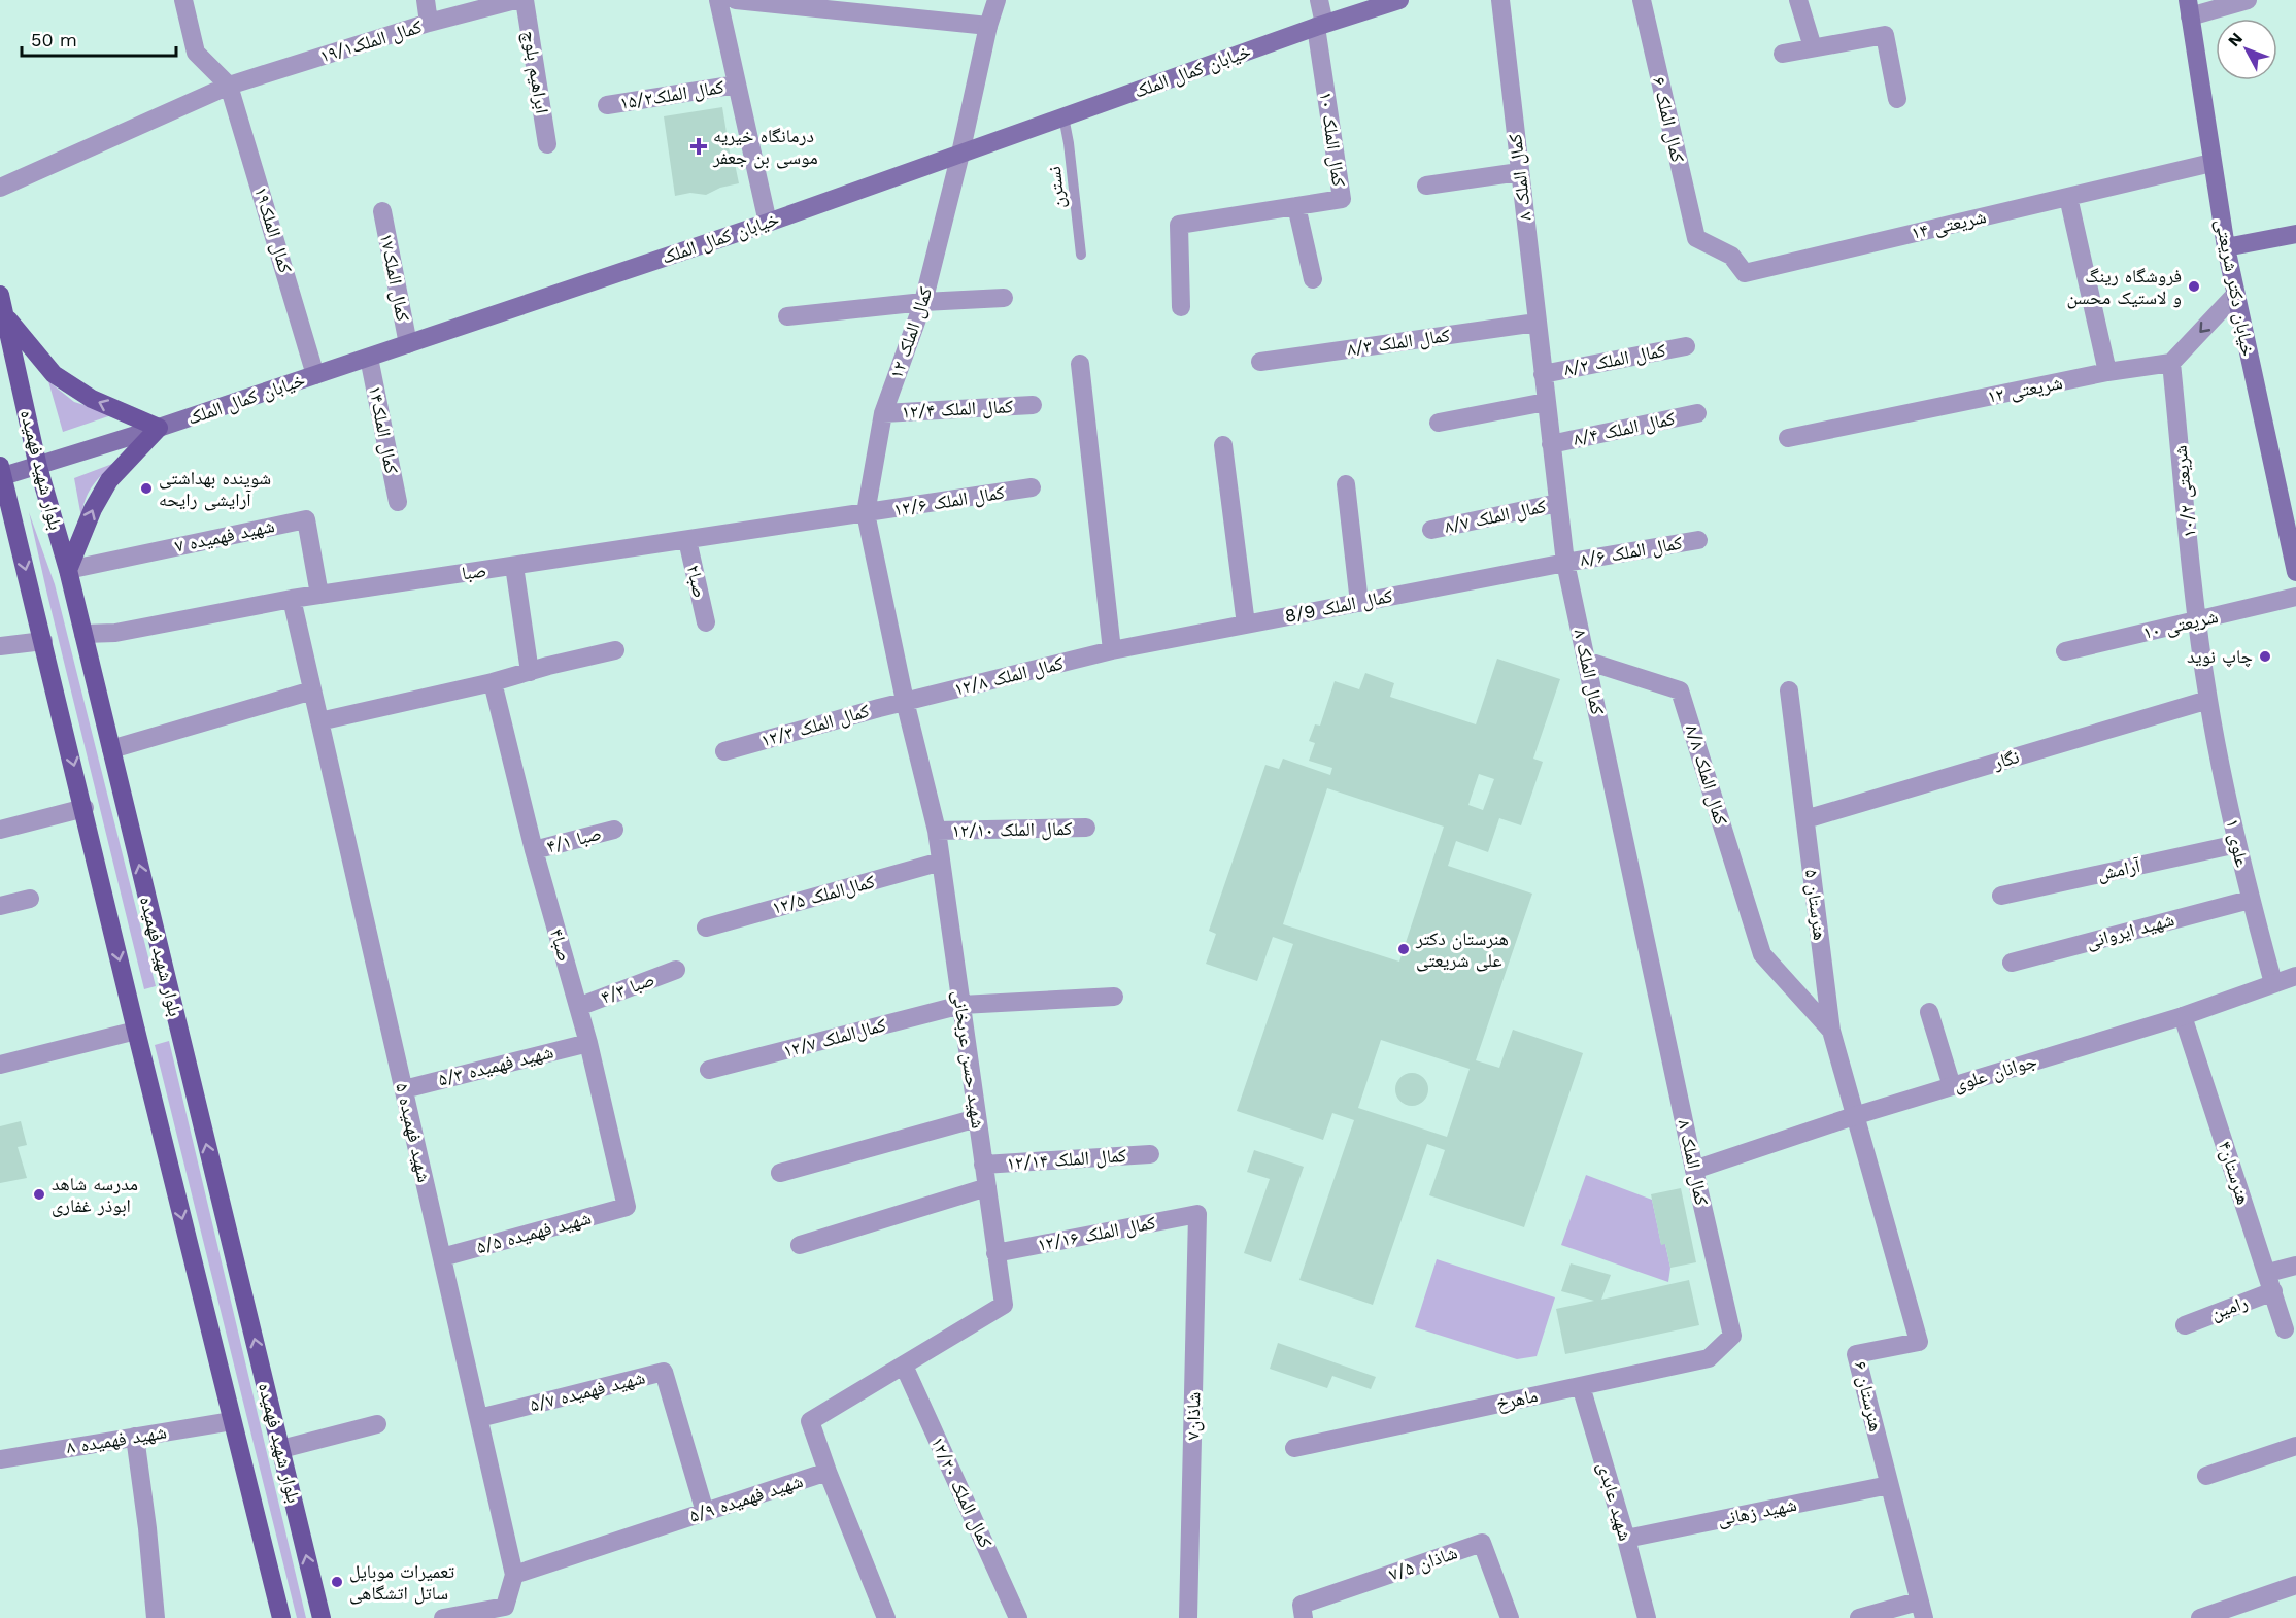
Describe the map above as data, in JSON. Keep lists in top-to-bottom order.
{
  "streets": {
    "main road": ["خیابان کمال الملک", "خیابان دکتر شریعتی", "بلوار شهید فهمیده"],
    "street": [
      "کمال الملک۱۹/۱",
      "ابراهیم بلوچ",
      "کمال الملک۱۵/۲",
      "کمال الملک ۶",
      "کمال الملک ۱۰",
      "کمال الملک ۸",
      "شریعتی ۱۴",
      "کمال الملک۱۹",
      "کمال الملک۱۷",
      "کمال الملک ۱۲",
      "کمال الملک ۸/۳",
      "کمال الملک ۸/۲",
      "شریعتی ۱۲",
      "کمال الملک ۱۲/۴",
      "کمال الملک ۸/۴",
      "کمال الملک۱۴",
      "شریعتی ۱۰/۲",
      "کمال الملک ۱۲/۶",
      "کمال الملک ۸/۷",
      "شهید فهمیده ۷",
      "کمال الملک ۸/۶",
      "صبا",
      "صبا۲",
      "کمال الملک 8/9",
      "شریعتی ۱۰",
      "کمال الملک ۱۲/۸",
      "کمال الملک ۱۲/۳",
      "نگار",
      "کمال الملک ۸/۸",
      "کمال الملک ۱۲/۱۰",
      "صبا ۴/۱",
      "علوی ۱",
      "آرامش",
      "کمال‌الملک ۱۲/۵",
      "هنرستان ۵",
      "شهید ایروانی",
      "صبا۴",
      "صبا ۴/۳",
      "کمال‌الملک ۱۲/۷",
      "شهید حسن عربخانی",
      "شهید فهمیده ۵/۳",
      "جوانان علوی",
      "شهید فهمیده ۵",
      "کمال الملک ۱۲/۱۴",
      "هنرستان۴",
      "شهید فهمیده ۵/۵",
      "کمال الملک ۱۲/۱۶",
      "رامین",
      "شهید فهمیده ۵/۷",
      "هنرستان ۶",
      "ماهرخ",
      "شاذان۷",
      "شهید فهمیده ۸",
      "کمال الملک ۱۲/۲۰",
      "شهید فهمیده ۵/۹",
      "شهید عابدی",
      "شهید زهانی",
      "شاذان ۷/۵"
    ],
    "lane": ["نسترن"]
  },
  "crossings": [
    ["کمال الملک۱۹/۱", "کمال الملک۱۹"],
    ["خیابان کمال الملک", "کمال الملک ۱۰"],
    ["خیابان کمال الملک", "نسترن"],
    ["خیابان کمال الملک", "کمال الملک۱۹"],
    ["خیابان کمال الملک", "کمال الملک۱۷"],
    ["خیابان کمال الملک", "کمال الملک ۱۲"],
    ["خیابان کمال الملک", "کمال الملک۱۴"],
    ["خیابان کمال الملک", "بلوار شهید فهمیده"],
    ["کمال الملک ۶", "شریعتی ۱۴"],
    ["کمال الملک ۸", "کمال الملک ۸/۳"],
    ["کمال الملک ۸", "کمال الملک ۸/۲"],
    ["کمال الملک ۸", "کمال الملک ۸/۴"],
    ["کمال الملک ۸", "کمال الملک ۸/۷"],
    ["کمال الملک ۸", "کمال الملک ۸/۶"],
    ["کمال الملک ۸", "کمال الملک 8/9"],
    ["کمال الملک ۸", "کمال الملک ۸/۸"],
    ["کمال الملک ۸", "جوانان علوی"],
    ["کمال الملک ۸", "ماهرخ"],
    ["شریعتی ۱۴", "خیابان دکتر شریعتی"],
    ["کمال الملک ۱۲", "کمال الملک ۱۲/۴"],
    ["کمال الملک ۱۲", "کمال الملک ۱۲/۶"],
    ["کمال الملک ۱۲", "صبا"],
    ["کمال الملک ۱۲", "شهید حسن عربخانی"],
    ["شریعتی ۱۲", "شریعتی ۱۰/۲"],
    ["بلوار شهید فهمیده", "شهید فهمیده ۷"],
    ["بلوار شهید فهمیده", "صبا"],
    ["بلوار شهید فهمیده", "شهید فهمیده ۸"],
    ["شریعتی ۱۰/۲", "شریعتی ۱۰"],
    ["شریعتی ۱۰/۲", "نگار"],
    ["شریعتی ۱۰/۲", "علوی ۱"],
    ["کمال الملک ۱۲/۶", "صبا"],
    ["کمال الملک ۱۲/۶", "شهید حسن عربخانی"],
    ["شهید فهمیده ۷", "صبا"],
    ["کمال الملک ۸/۶", "کمال الملک 8/9"],
    ["صبا", "صبا۲"],
    ["صبا", "شهید حسن عربخانی"],
    ["صبا", "شهید فهمیده ۵"],
    ["کمال الملک 8/9", "کمال الملک ۱۲/۸"],
    ["کمال الملک ۱۲/۸", "کمال الملک ۱۲/۳"],
    ["کمال الملک ۱۲/۸", "شهید حسن عربخانی"],
    ["کمال الملک ۱۲/۳", "شهید حسن عربخانی"],
    ["نگار", "علوی ۱"],
    ["نگار", "هنرستان ۵"],
    ["کمال الملک ۸/۸", "هنرستان ۵"],
    ["کمال الملک ۱۲/۱۰", "شهید حسن عربخانی"],
    ["صبا ۴/۱", "صبا۴"],
    ["علوی ۱", "آرامش"],
    ["علوی ۱", "شهید ایروانی"],
    ["علوی ۱", "جوانان علوی"],
    ["کمال‌الملک ۱۲/۵", "شهید حسن عربخانی"],
    ["هنرستان ۵", "جوانان علوی"],
    ["هنرستان ۵", "هنرستان ۶"],
    ["صبا۴", "صبا ۴/۳"],
    ["صبا۴", "شهید فهمیده ۵/۳"],
    ["صبا۴", "شهید فهمیده ۵/۵"],
    ["کمال‌الملک ۱۲/۷", "شهید حسن عربخانی"],
    ["شهید حسن عربخانی", "کمال الملک ۱۲/۱۴"],
    ["شهید حسن عربخانی", "کمال الملک ۱۲/۱۶"],
    ["شهید حسن عربخانی", "کمال الملک ۱۲/۲۰"],
    ["شهید فهمیده ۵/۳", "شهید فهمیده ۵"],
    ["جوانان علوی", "هنرستان۴"],
    ["جوانان علوی", "هنرستان ۶"],
    ["شهید فهمیده ۵", "شهید فهمیده ۵/۵"],
    ["شهید فهمیده ۵", "شهید فهمیده ۵/۷"],
    ["شهید فهمیده ۵", "شهید فهمیده ۵/۹"],
    ["هنرستان۴", "رامین"],
    ["کمال الملک ۱۲/۱۶", "شاذان۷"],
    ["شهید فهمیده ۵/۷", "شهید فهمیده ۵/۹"],
    ["هنرستان ۶", "شهید زهانی"],
    ["ماهرخ", "شهید عابدی"],
    ["شهید عابدی", "شهید زهانی"]
  ],
  "places": {
    "health": ["درمانگاه خیریه موسی بن جعفر"],
    "other": [
      "فروشگاه رینگ و لاستیک محسن",
      "شوینده بهداشتی آرایشی رایحه",
      "چاپ نوید",
      "هنرستان دکتر علی شریعتی",
      "مدرسه شاهد ابوذر غفاری",
      "تعمیرات موبایل ساتل اتشگاهی"
    ]
  },
  "scale_bar": "50 m",
  "north": "top left"
}
